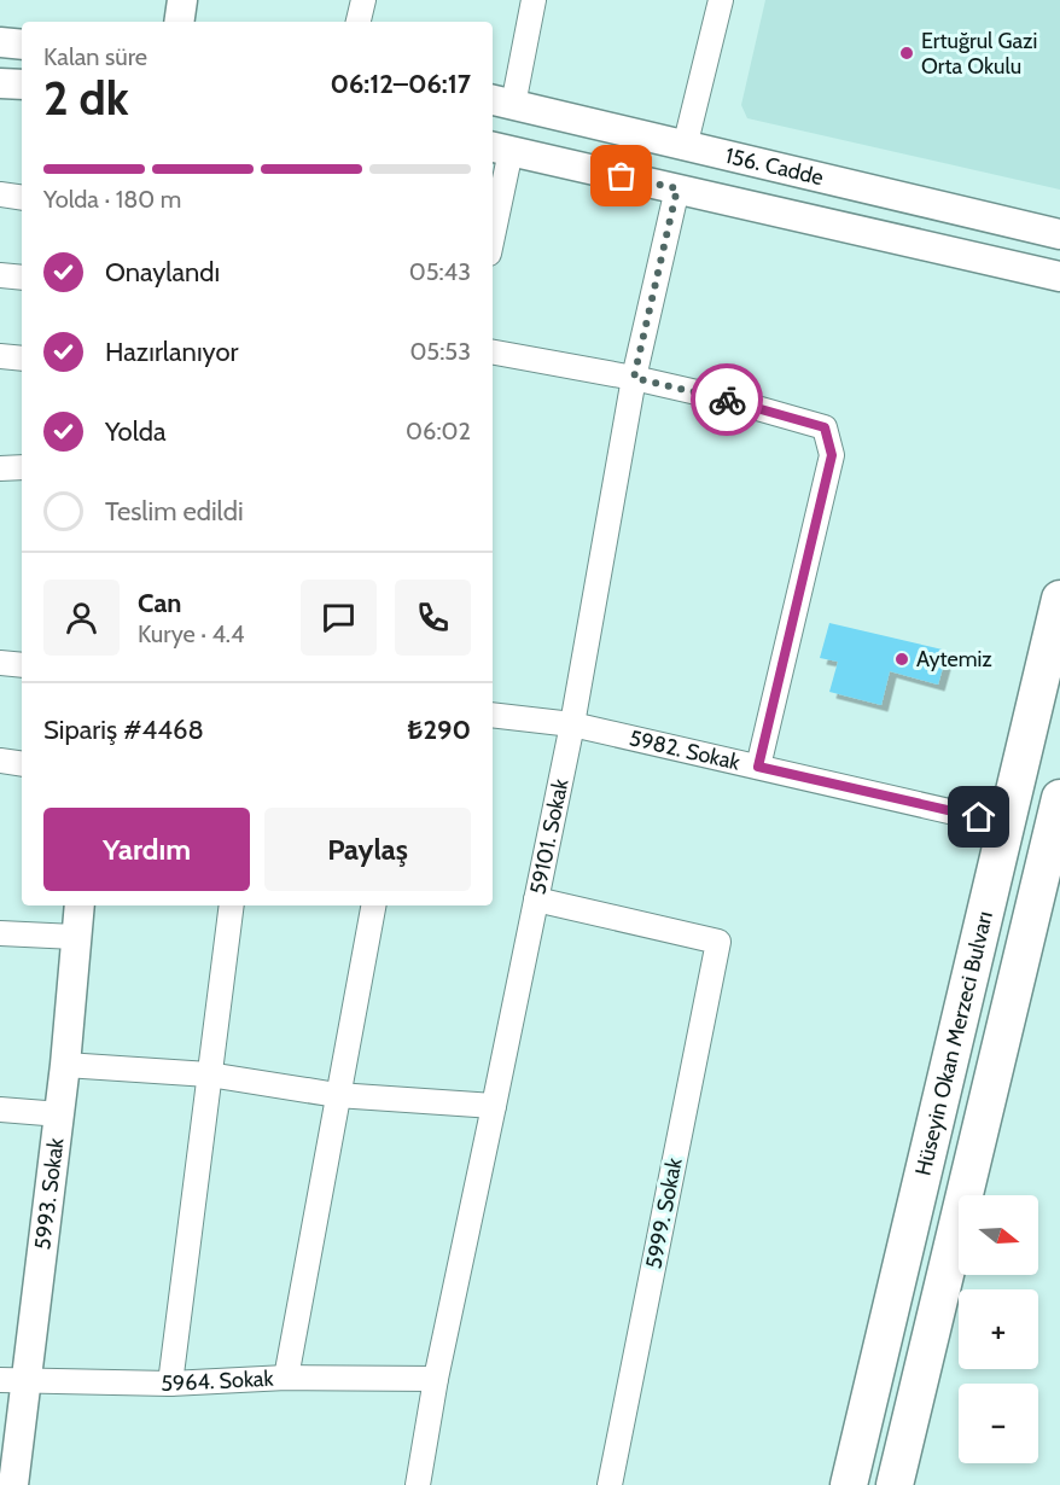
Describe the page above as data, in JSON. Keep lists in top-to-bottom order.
{
  "streets": {
    "main road": ["Hüseyin Okan Merzeci Bulvarı"],
    "street": [
      "156. Cadde",
      "5982. Sokak",
      "59101. Sokak",
      "5993. Sokak",
      "5999. Sokak",
      "5964. Sokak"
    ]
  },
  "crossings": [
    ["156. Cadde", "59101. Sokak"],
    ["5982. Sokak", "59101. Sokak"],
    ["5982. Sokak", "Hüseyin Okan Merzeci Bulvarı"],
    ["59101. Sokak", "5999. Sokak"],
    ["59101. Sokak", "5964. Sokak"],
    ["5993. Sokak", "5964. Sokak"]
  ],
  "places": ["Ertuğrul Gazi Orta Okulu", "Aytemiz"],
  "north": "right",
  "page": {
    "heading": ["2 dk", "Kalan süre", "06:12–06:17"],
    "panel": [
      "Can",
      "Kurye · 4.4",
      "Sipariş #4468",
      "₺290"
    ],
    "bar": "Yolda · 180 m",
    "list": [
      ["Onaylandı", "05:43"],
      ["Hazırlanıyor", "05:53"],
      ["Yolda", "06:02"],
      "Teslim edildi"
    ],
    "buttons": ["Yardım", "Paylaş"],
    "map_buttons": ["+", "−"]
  }
}
